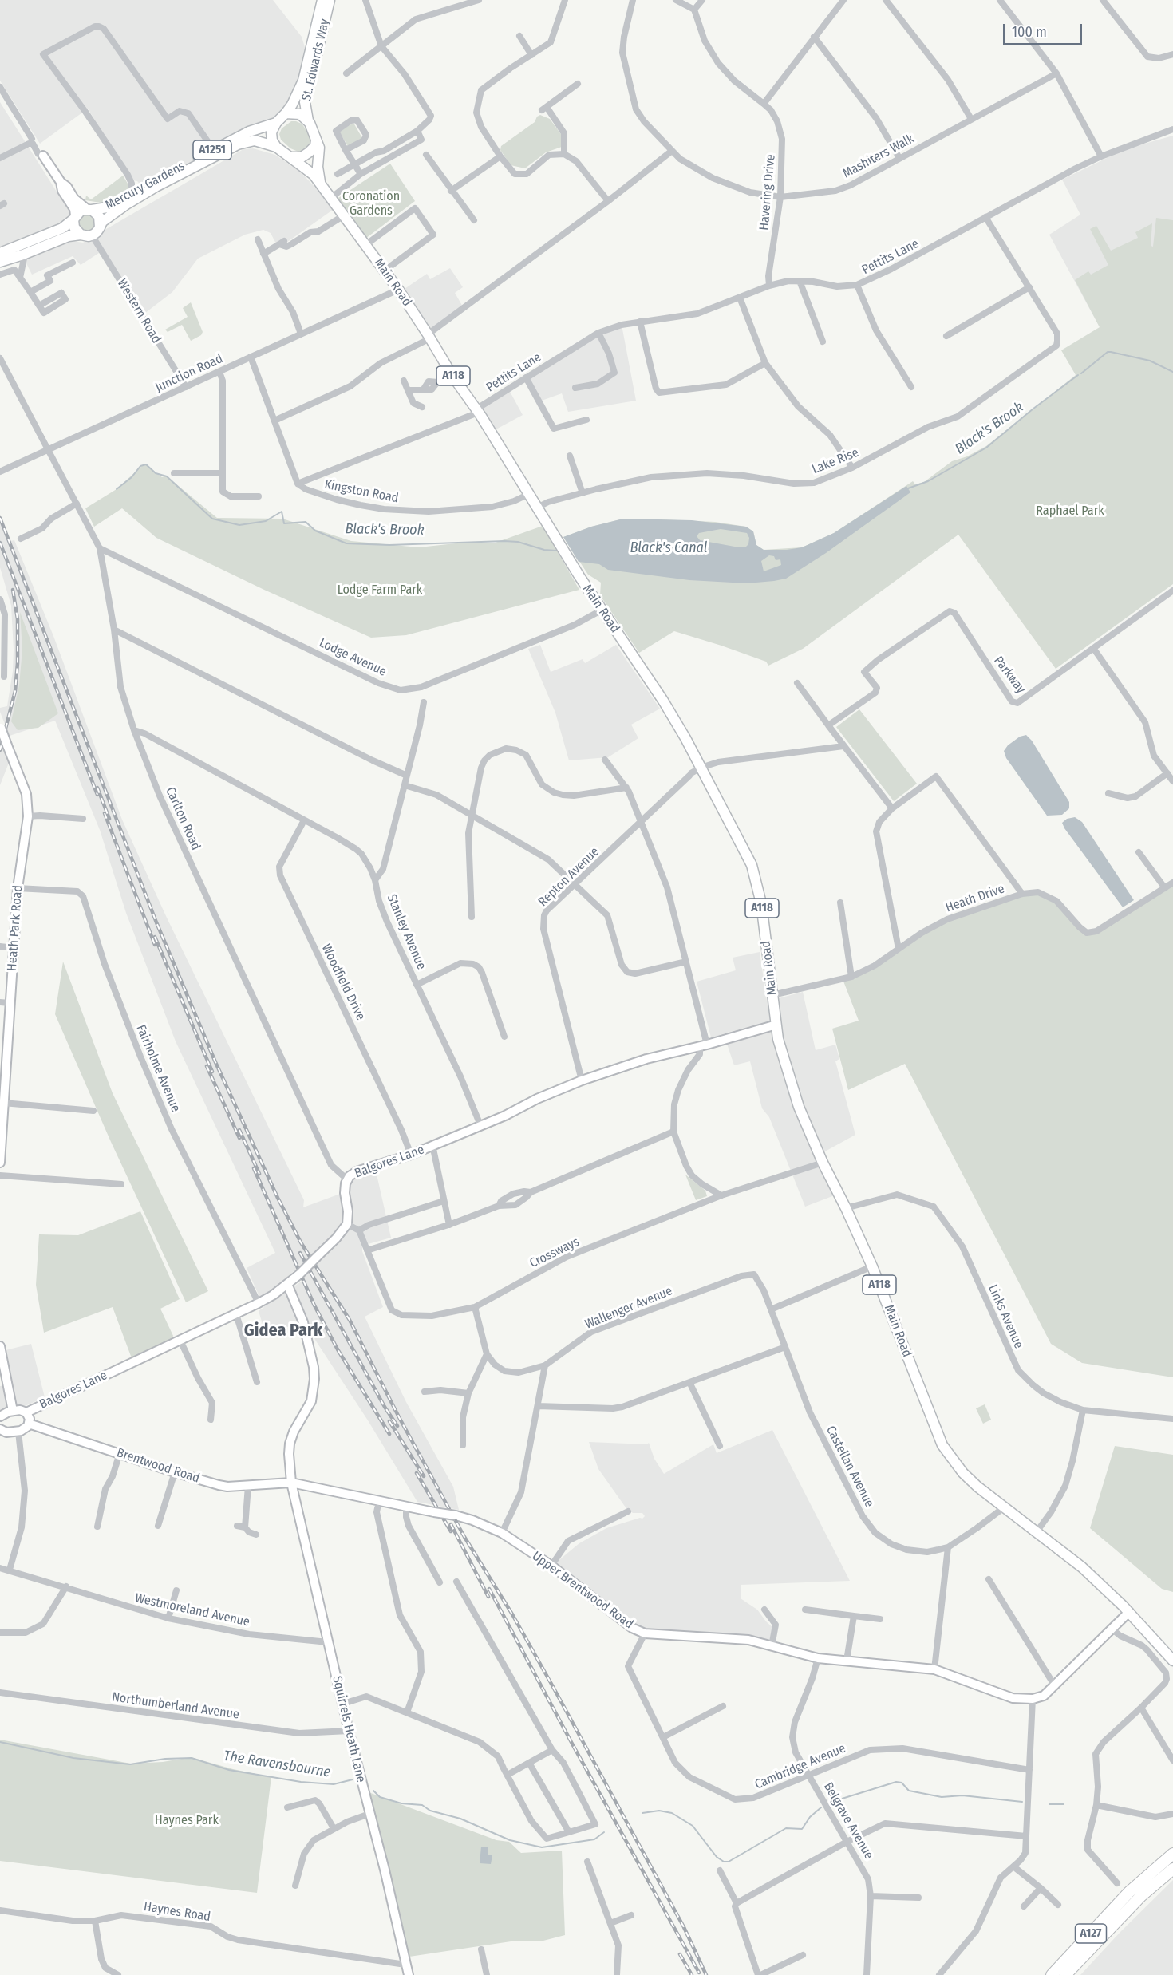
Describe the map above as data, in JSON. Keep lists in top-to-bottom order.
{
  "streets": {
    "highway": ["A127"],
    "main road": [
      "St. Edwards Way",
      "A1251",
      "Mercury Gardens",
      "Main Road",
      "A118"
    ],
    "street": [
      "Mashiters Walk",
      "Havering Drive",
      "Pettits Lane",
      "Western Road",
      "Junction Road",
      "Lake Rise",
      "Kingston Road",
      "Lodge Avenue",
      "Parkway",
      "Carlton Road",
      "Repton Avenue",
      "Heath Drive",
      "Heath Park Road",
      "Stanley Avenue",
      "Woodfield Drive",
      "Fairholme Avenue",
      "Balgores Lane",
      "Crossways",
      "Wallenger Avenue",
      "Links Avenue",
      "Brentwood Road",
      "Castellan Avenue",
      "Upper Brentwood Road",
      "Westmoreland Avenue",
      "Northumberland Avenue",
      "Squirrels Heath Lane",
      "Cambridge Avenue",
      "Belgrave Avenue",
      "Haynes Road"
    ]
  },
  "crossings": [
    ["St. Edwards Way", "Mercury Gardens"],
    ["St. Edwards Way", "A118"],
    ["A1251", "Mercury Gardens"],
    ["A1251", "Western Road"],
    ["Mashiters Walk", "Havering Drive"],
    ["Mercury Gardens", "Western Road"],
    ["Mercury Gardens", "A118"],
    ["Havering Drive", "Pettits Lane"],
    ["Pettits Lane", "Main Road"],
    ["Pettits Lane", "Kingston Road"],
    ["Main Road", "Junction Road"],
    ["Main Road", "A118"],
    ["Main Road", "Lake Rise"],
    ["Main Road", "Kingston Road"],
    ["Main Road", "Lodge Avenue"],
    ["Main Road", "Repton Avenue"],
    ["Main Road", "Heath Drive"],
    ["Main Road", "Balgores Lane"],
    ["Main Road", "Crossways"],
    ["Main Road", "Links Avenue"],
    ["Main Road", "Castellan Avenue"],
    ["Western Road", "Junction Road"],
    ["Junction Road", "Carlton Road"],
    ["Lodge Avenue", "Carlton Road"],
    ["Carlton Road", "Stanley Avenue"],
    ["Carlton Road", "Balgores Lane"],
    ["Repton Avenue", "Balgores Lane"],
    ["Heath Park Road", "Fairholme Avenue"],
    ["Stanley Avenue", "Woodfield Drive"],
    ["Stanley Avenue", "Balgores Lane"],
    ["Woodfield Drive", "Balgores Lane"],
    ["Fairholme Avenue", "Balgores Lane"],
    ["Balgores Lane", "Squirrels Heath Lane"],
    ["Wallenger Avenue", "Castellan Avenue"],
    ["Brentwood Road", "Upper Brentwood Road"],
    ["Brentwood Road", "Squirrels Heath Lane"],
    ["Upper Brentwood Road", "Squirrels Heath Lane"],
    ["Upper Brentwood Road", "Cambridge Avenue"],
    ["Upper Brentwood Road", "Belgrave Avenue"],
    ["Westmoreland Avenue", "Squirrels Heath Lane"],
    ["Northumberland Avenue", "Squirrels Heath Lane"],
    ["Squirrels Heath Lane", "Haynes Road"],
    ["Cambridge Avenue", "Belgrave Avenue"]
  ],
  "districts": ["Gidea Park"],
  "water": ["Black's Brook", "Black's Canal", "The Ravensbourne"],
  "parks": [
    "Coronation Gardens",
    "Raphael Park",
    "Lodge Farm Park",
    "Haynes Park"
  ],
  "scale_bar": "100 m"
}
